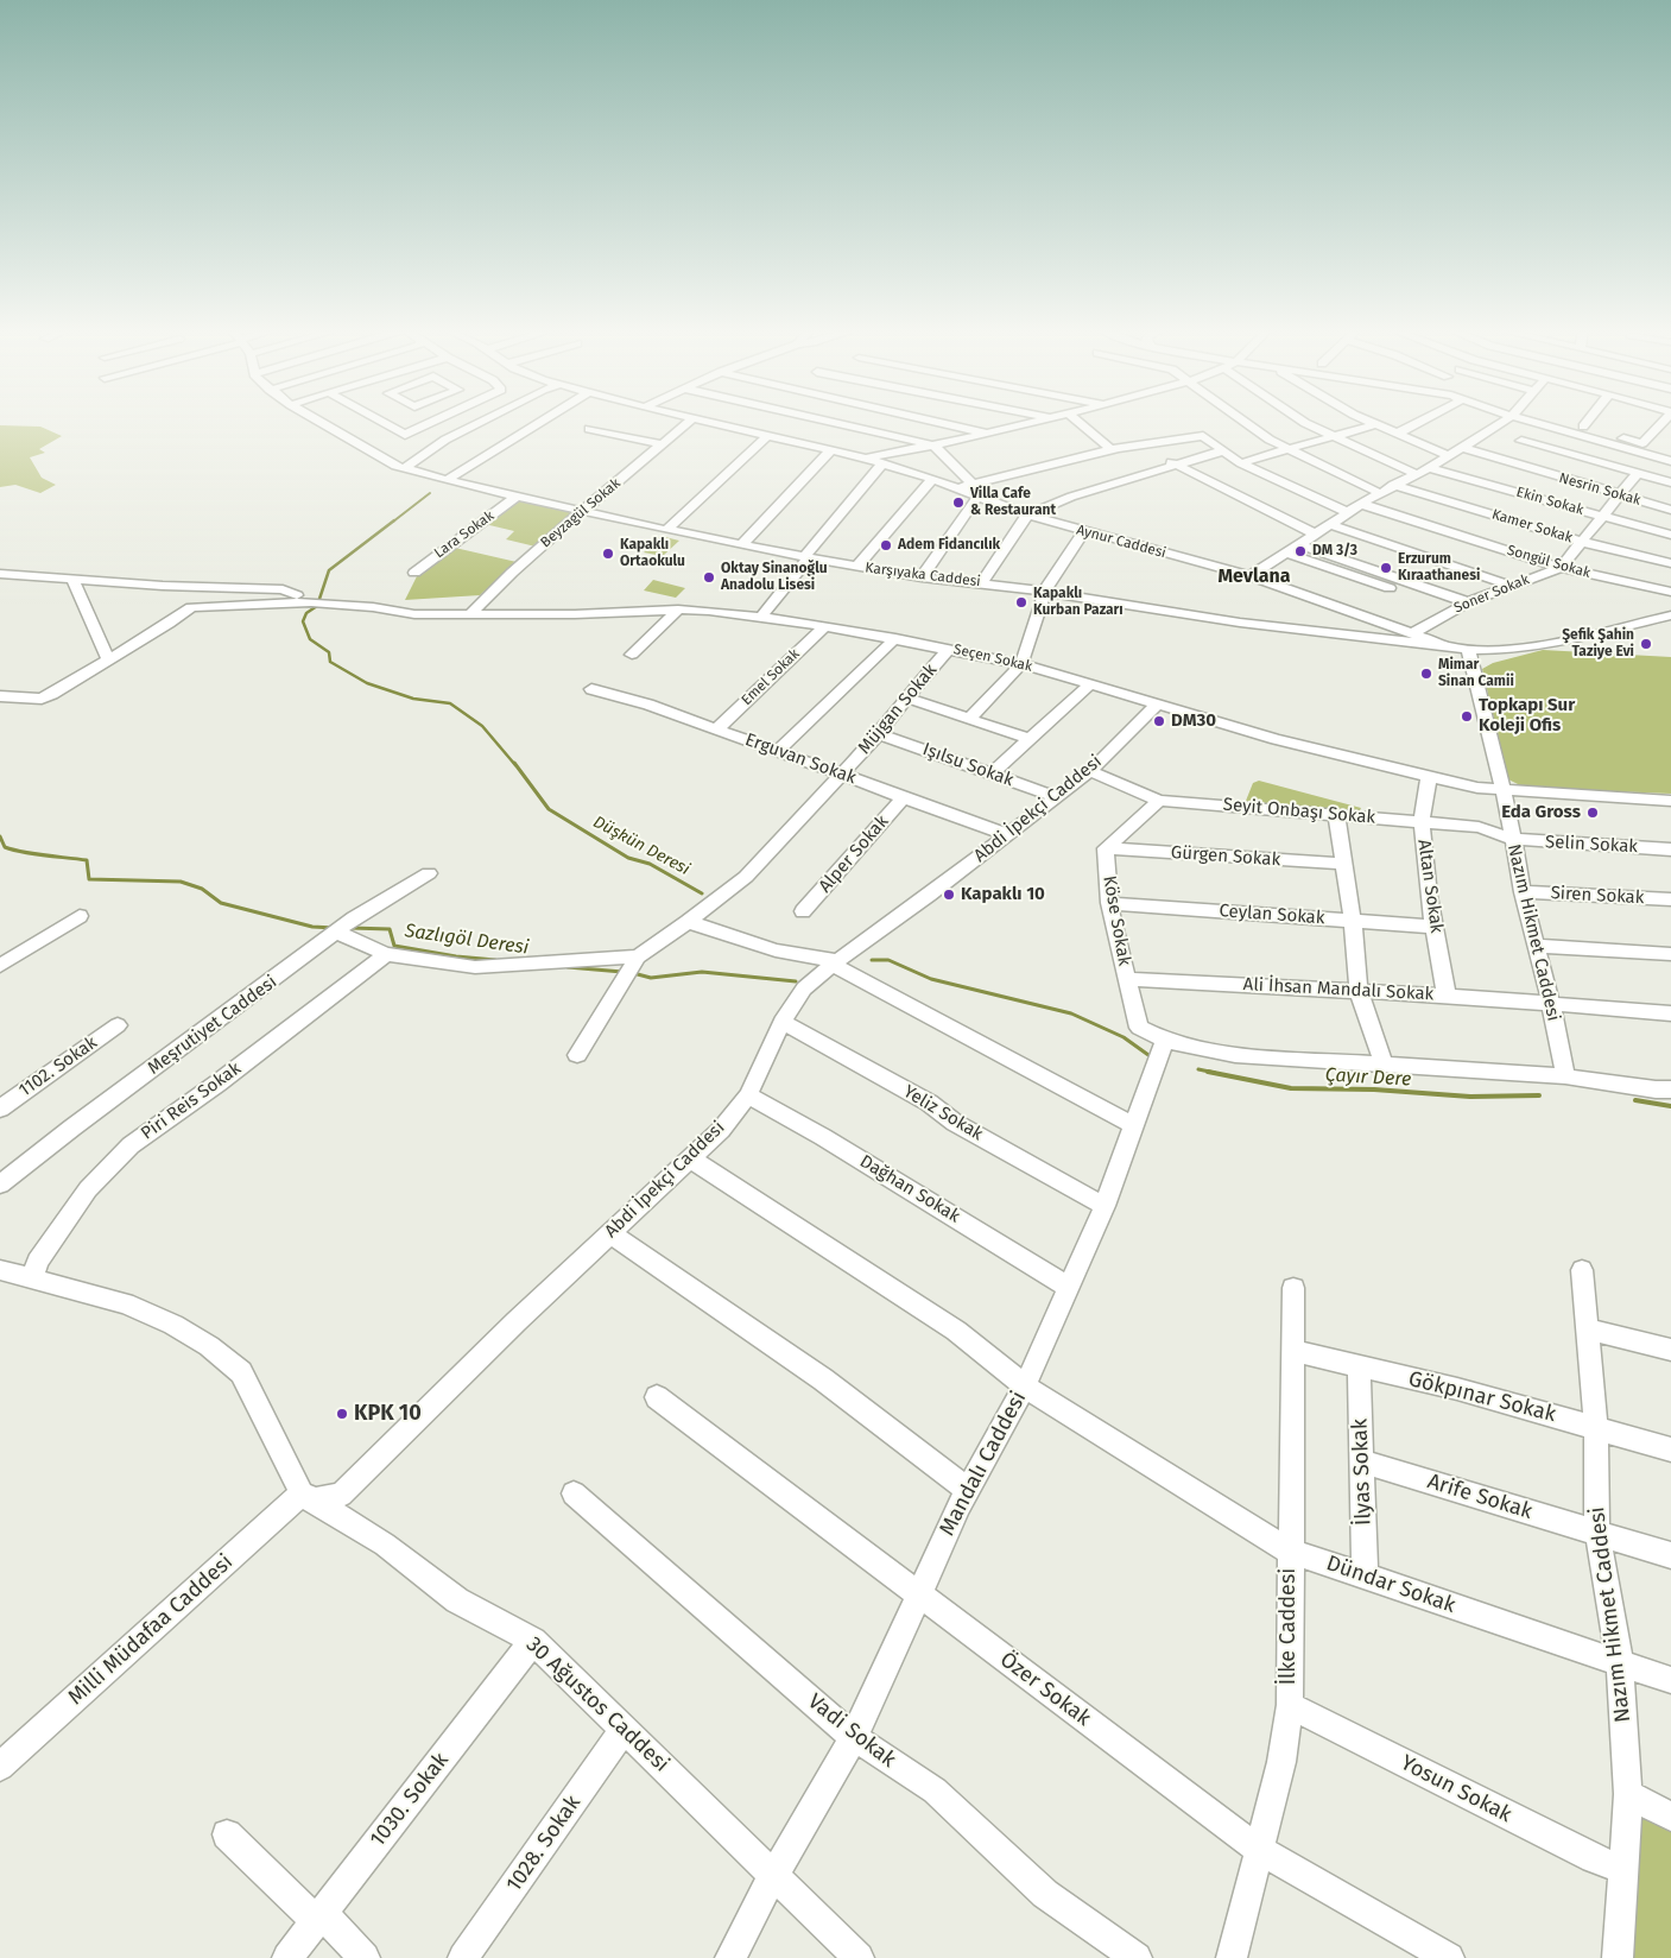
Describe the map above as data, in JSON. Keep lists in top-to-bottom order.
{
  "streets": {
    "street": [
      "Nesrin Sokak",
      "Ekin Sokak",
      "Beyzagül Sokak",
      "Kamer Sokak",
      "Lara Sokak",
      "Aynur Caddesi",
      "Songül Sokak",
      "Karşıyaka Caddesi",
      "Soner Sokak",
      "Seçen Sokak",
      "Emel Sokak",
      "Müjgan Sokak",
      "Erguvan Sokak",
      "Işılsu Sokak",
      "Abdi İpekçi Caddesi",
      "Seyit Onbaşı Sokak",
      "Selin Sokak",
      "Alper Sokak",
      "Gürgen Sokak",
      "Altan Sokak",
      "Siren Sokak",
      "Ceylan Sokak",
      "Köse Sokak",
      "Nazım Hikmet Caddesi",
      "Ali İhsan Mandalı Sokak",
      "Meşrutiyet Caddesi",
      "1102. Sokak",
      "Piri Reis Sokak",
      "Yeliz Sokak",
      "Dağhan Sokak",
      "Gökpınar Sokak",
      "Mandalı Caddesi",
      "İlyas Sokak",
      "Arife Sokak",
      "Dündar Sokak",
      "İlke Caddesi",
      "Milli Müdafaa Caddesi",
      "Özer Sokak",
      "30 Ağustos Caddesi",
      "Vadi Sokak",
      "Yosun Sokak",
      "1030. Sokak",
      "1028. Sokak"
    ]
  },
  "crossings": [
    ["Beyzagül Sokak", "Karşıyaka Caddesi"],
    ["Beyzagül Sokak", "Seçen Sokak"],
    ["Lara Sokak", "Karşıyaka Caddesi"],
    ["Aynur Caddesi", "Karşıyaka Caddesi"],
    ["Aynur Caddesi", "Soner Sokak"],
    ["Aynur Caddesi", "Nazım Hikmet Caddesi"],
    ["Songül Sokak", "Soner Sokak"],
    ["Seçen Sokak", "Emel Sokak"],
    ["Seçen Sokak", "Müjgan Sokak"],
    ["Seçen Sokak", "Abdi İpekçi Caddesi"],
    ["Seçen Sokak", "Altan Sokak"],
    ["Seçen Sokak", "Nazım Hikmet Caddesi"],
    ["Emel Sokak", "Erguvan Sokak"],
    ["Müjgan Sokak", "Erguvan Sokak"],
    ["Müjgan Sokak", "Işılsu Sokak"],
    ["Erguvan Sokak", "Abdi İpekçi Caddesi"],
    ["Erguvan Sokak", "Alper Sokak"],
    ["Işılsu Sokak", "Abdi İpekçi Caddesi"],
    ["Abdi İpekçi Caddesi", "Seyit Onbaşı Sokak"],
    ["Abdi İpekçi Caddesi", "Yeliz Sokak"],
    ["Abdi İpekçi Caddesi", "Dağhan Sokak"],
    ["Abdi İpekçi Caddesi", "Dündar Sokak"],
    ["Abdi İpekçi Caddesi", "Milli Müdafaa Caddesi"],
    ["Abdi İpekçi Caddesi", "30 Ağustos Caddesi"],
    ["Seyit Onbaşı Sokak", "Selin Sokak"],
    ["Seyit Onbaşı Sokak", "Altan Sokak"],
    ["Seyit Onbaşı Sokak", "Nazım Hikmet Caddesi"],
    ["Selin Sokak", "Nazım Hikmet Caddesi"],
    ["Gürgen Sokak", "Köse Sokak"],
    ["Altan Sokak", "Ceylan Sokak"],
    ["Altan Sokak", "Ali İhsan Mandalı Sokak"],
    ["Siren Sokak", "Nazım Hikmet Caddesi"],
    ["Ceylan Sokak", "Köse Sokak"],
    ["Köse Sokak", "Ali İhsan Mandalı Sokak"],
    ["Köse Sokak", "Mandalı Caddesi"],
    ["Nazım Hikmet Caddesi", "Ali İhsan Mandalı Sokak"],
    ["Nazım Hikmet Caddesi", "Gökpınar Sokak"],
    ["Nazım Hikmet Caddesi", "Arife Sokak"],
    ["Nazım Hikmet Caddesi", "Dündar Sokak"],
    ["Nazım Hikmet Caddesi", "Yosun Sokak"],
    ["Yeliz Sokak", "Mandalı Caddesi"],
    ["Dağhan Sokak", "Mandalı Caddesi"],
    ["Gökpınar Sokak", "İlyas Sokak"],
    ["Gökpınar Sokak", "İlke Caddesi"],
    ["Mandalı Caddesi", "Dündar Sokak"],
    ["Mandalı Caddesi", "Özer Sokak"],
    ["Mandalı Caddesi", "30 Ağustos Caddesi"],
    ["Mandalı Caddesi", "Vadi Sokak"],
    ["İlyas Sokak", "Arife Sokak"],
    ["İlyas Sokak", "Dündar Sokak"],
    ["Dündar Sokak", "İlke Caddesi"],
    ["İlke Caddesi", "Özer Sokak"],
    ["İlke Caddesi", "Yosun Sokak"],
    ["Milli Müdafaa Caddesi", "30 Ağustos Caddesi"],
    ["30 Ağustos Caddesi", "1030. Sokak"],
    ["30 Ağustos Caddesi", "1028. Sokak"]
  ],
  "districts": ["Mevlana"],
  "water": ["Düşkün Deresi", "Sazlıgöl Deresi", "Çayır Dere"],
  "places": [
    "Villa Cafe & Restaurant",
    "Adem Fidancılık",
    "DM 3/3",
    "Kapaklı Ortaokulu",
    "Erzurum Kıraathanesi",
    "Oktay Sinanoğlu Anadolu Lisesi",
    "Kapaklı Kurban Pazarı",
    "Şefik Şahin Taziye Evi",
    "Mimar Sinan Camii",
    "Topkapı Sur Koleji Ofis",
    "DM30",
    "Eda Gross",
    "Kapaklı 10",
    "KPK 10"
  ]
}
